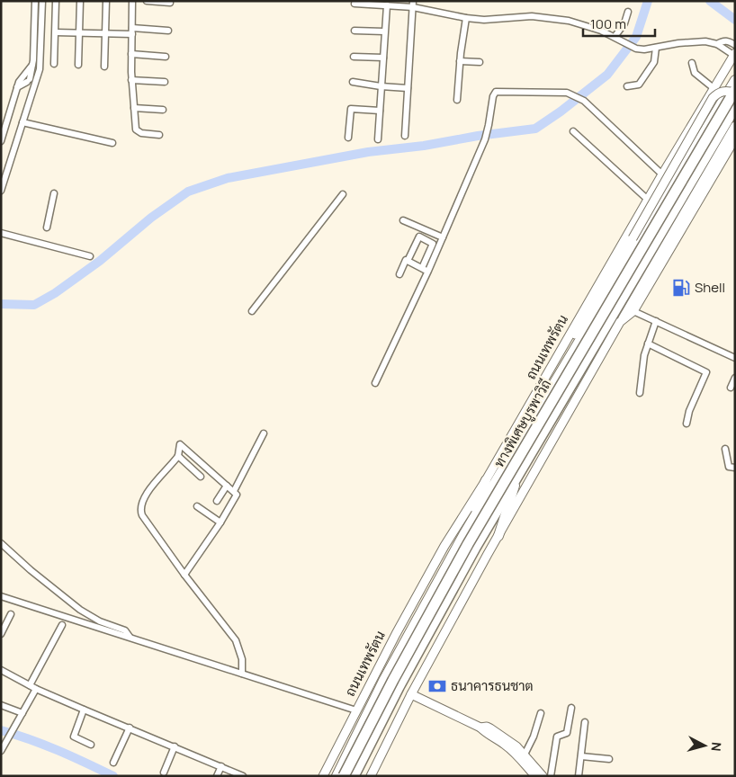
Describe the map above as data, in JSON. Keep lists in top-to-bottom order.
{
  "streets": {
    "highway": ["ถนนเทพรัตน", "ทางพิเศษบูรพาวิถี"]
  },
  "places": {
    "fuel station": ["Shell"],
    "bank": ["ธนาคารธนชาต"]
  },
  "scale_bar": "100 m",
  "north": "right"
}
